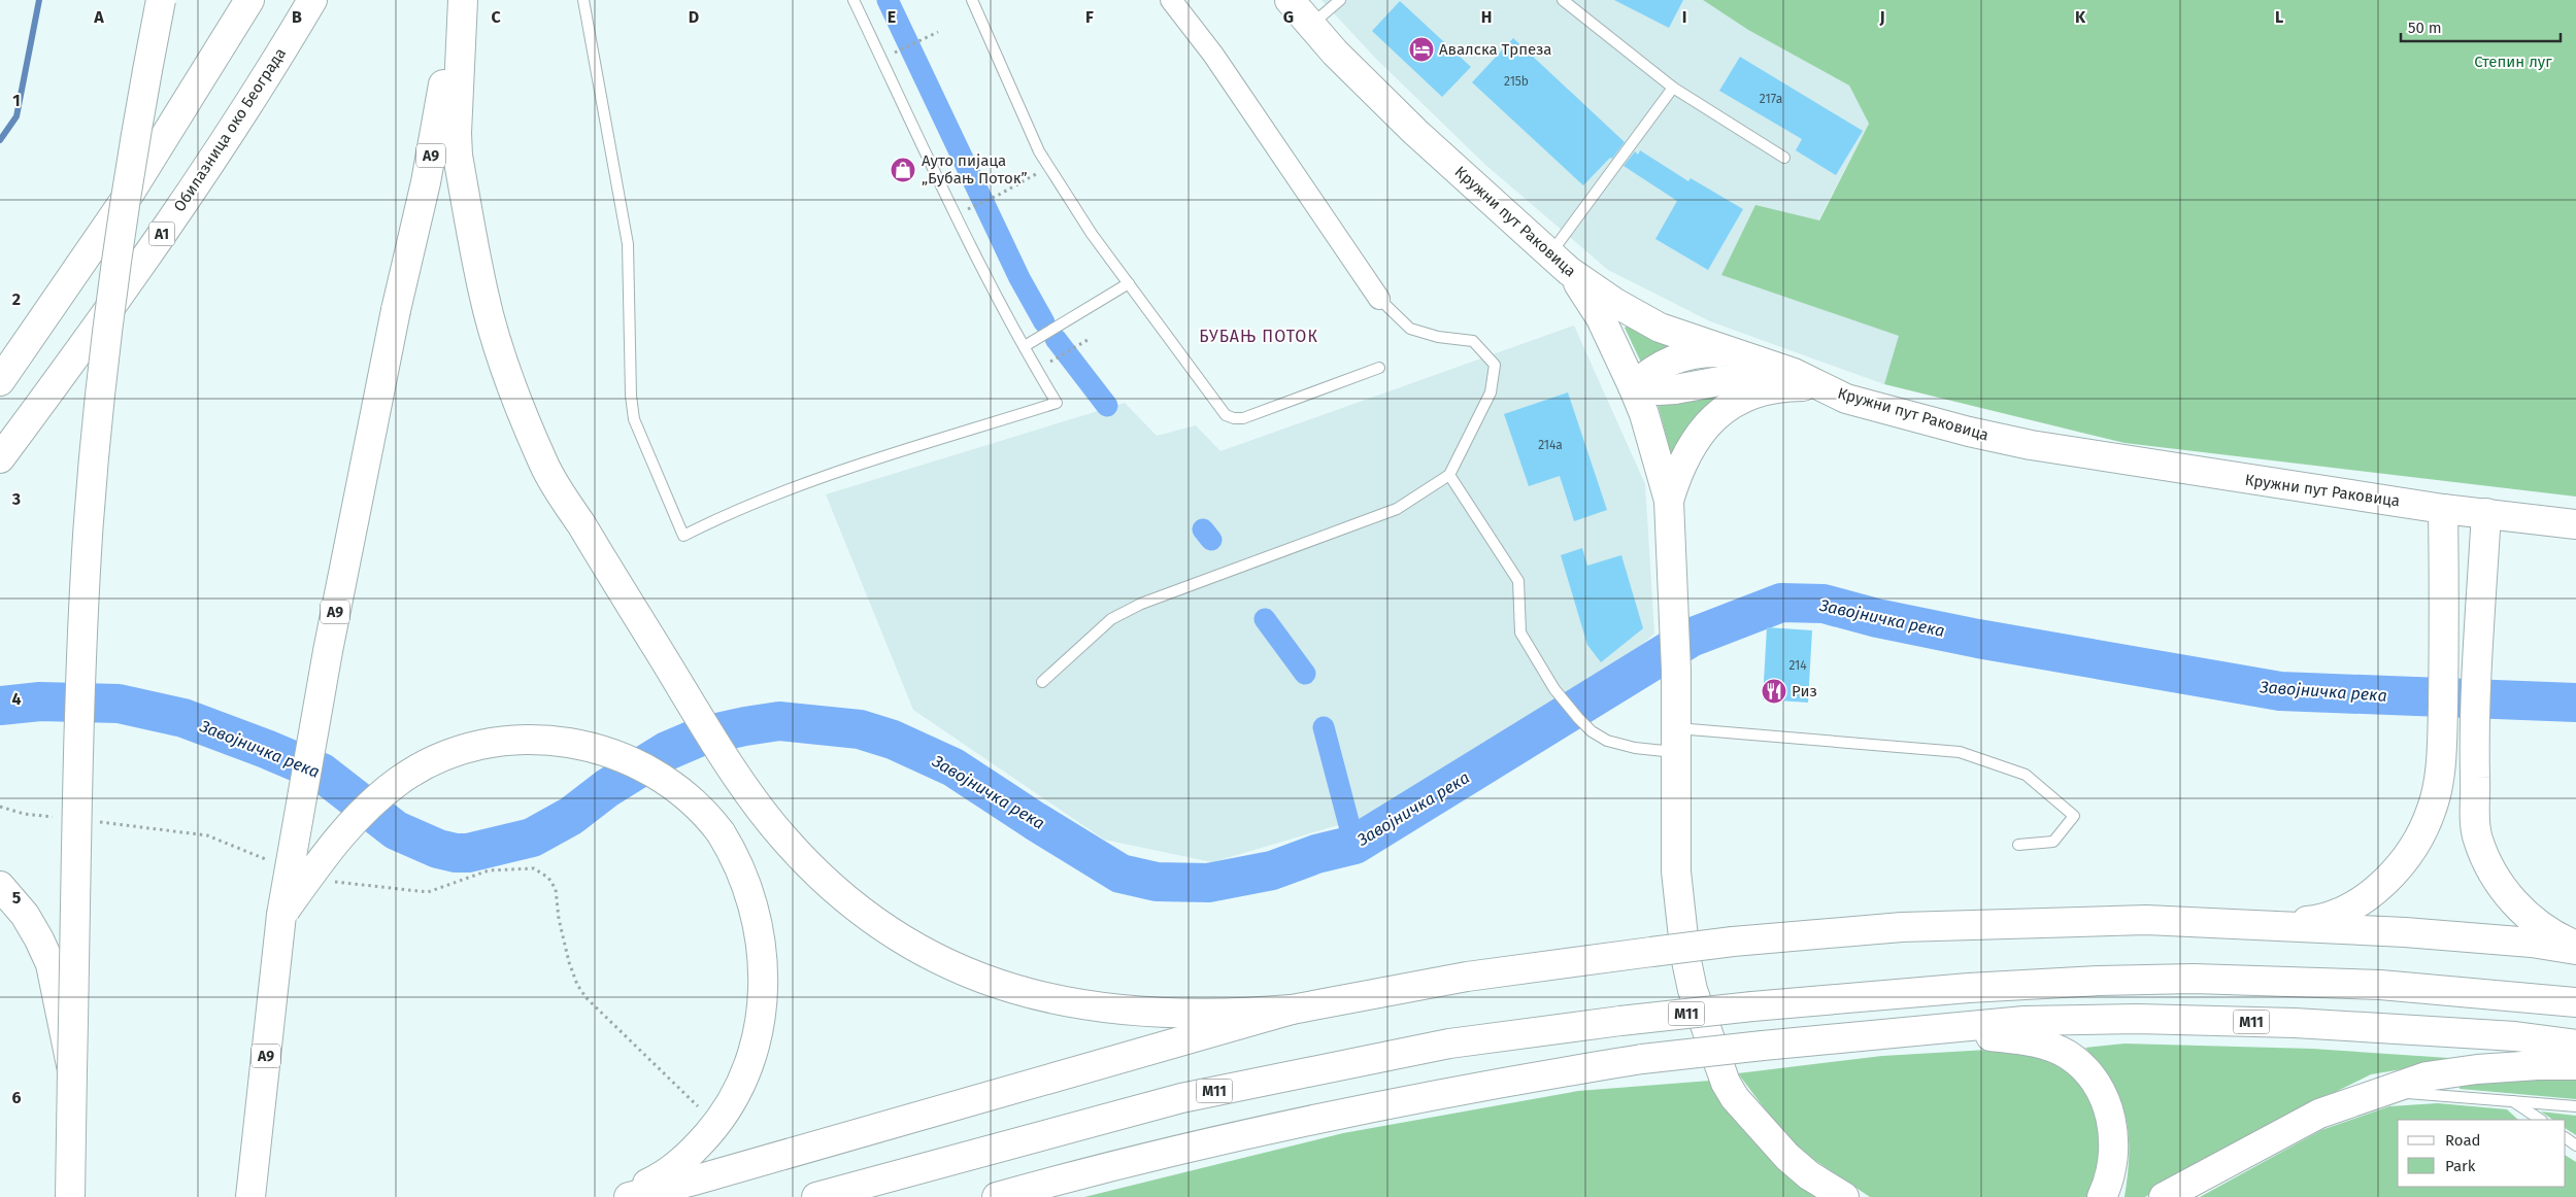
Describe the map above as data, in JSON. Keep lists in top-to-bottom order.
{
  "streets": {
    "main road": [
      "Обилазница око Београда",
      "A9",
      "Кружни пут Раковица",
      "A1",
      "M11"
    ]
  },
  "districts": ["БУБАЊ ПОТОК"],
  "water": ["Завојничка река"],
  "parks": ["Степин луг"],
  "places": {
    "hotel": ["Авалска Трпеза"],
    "shop": ["Ауто пијаца „Бубањ Поток”"],
    "restaurant": ["Риз"]
  },
  "house_numbers": [
    "215b",
    "217a",
    "214a",
    "214"
  ],
  "legend": ["Road", "Park"],
  "scale_bar": "50 m",
  "grid": {
    "columns": [
      "A",
      "B",
      "C",
      "D",
      "E",
      "F",
      "G",
      "H",
      "I",
      "J",
      "K",
      "L"
    ],
    "rows": [
      "1",
      "2",
      "3",
      "4",
      "5",
      "6"
    ]
  }
}
